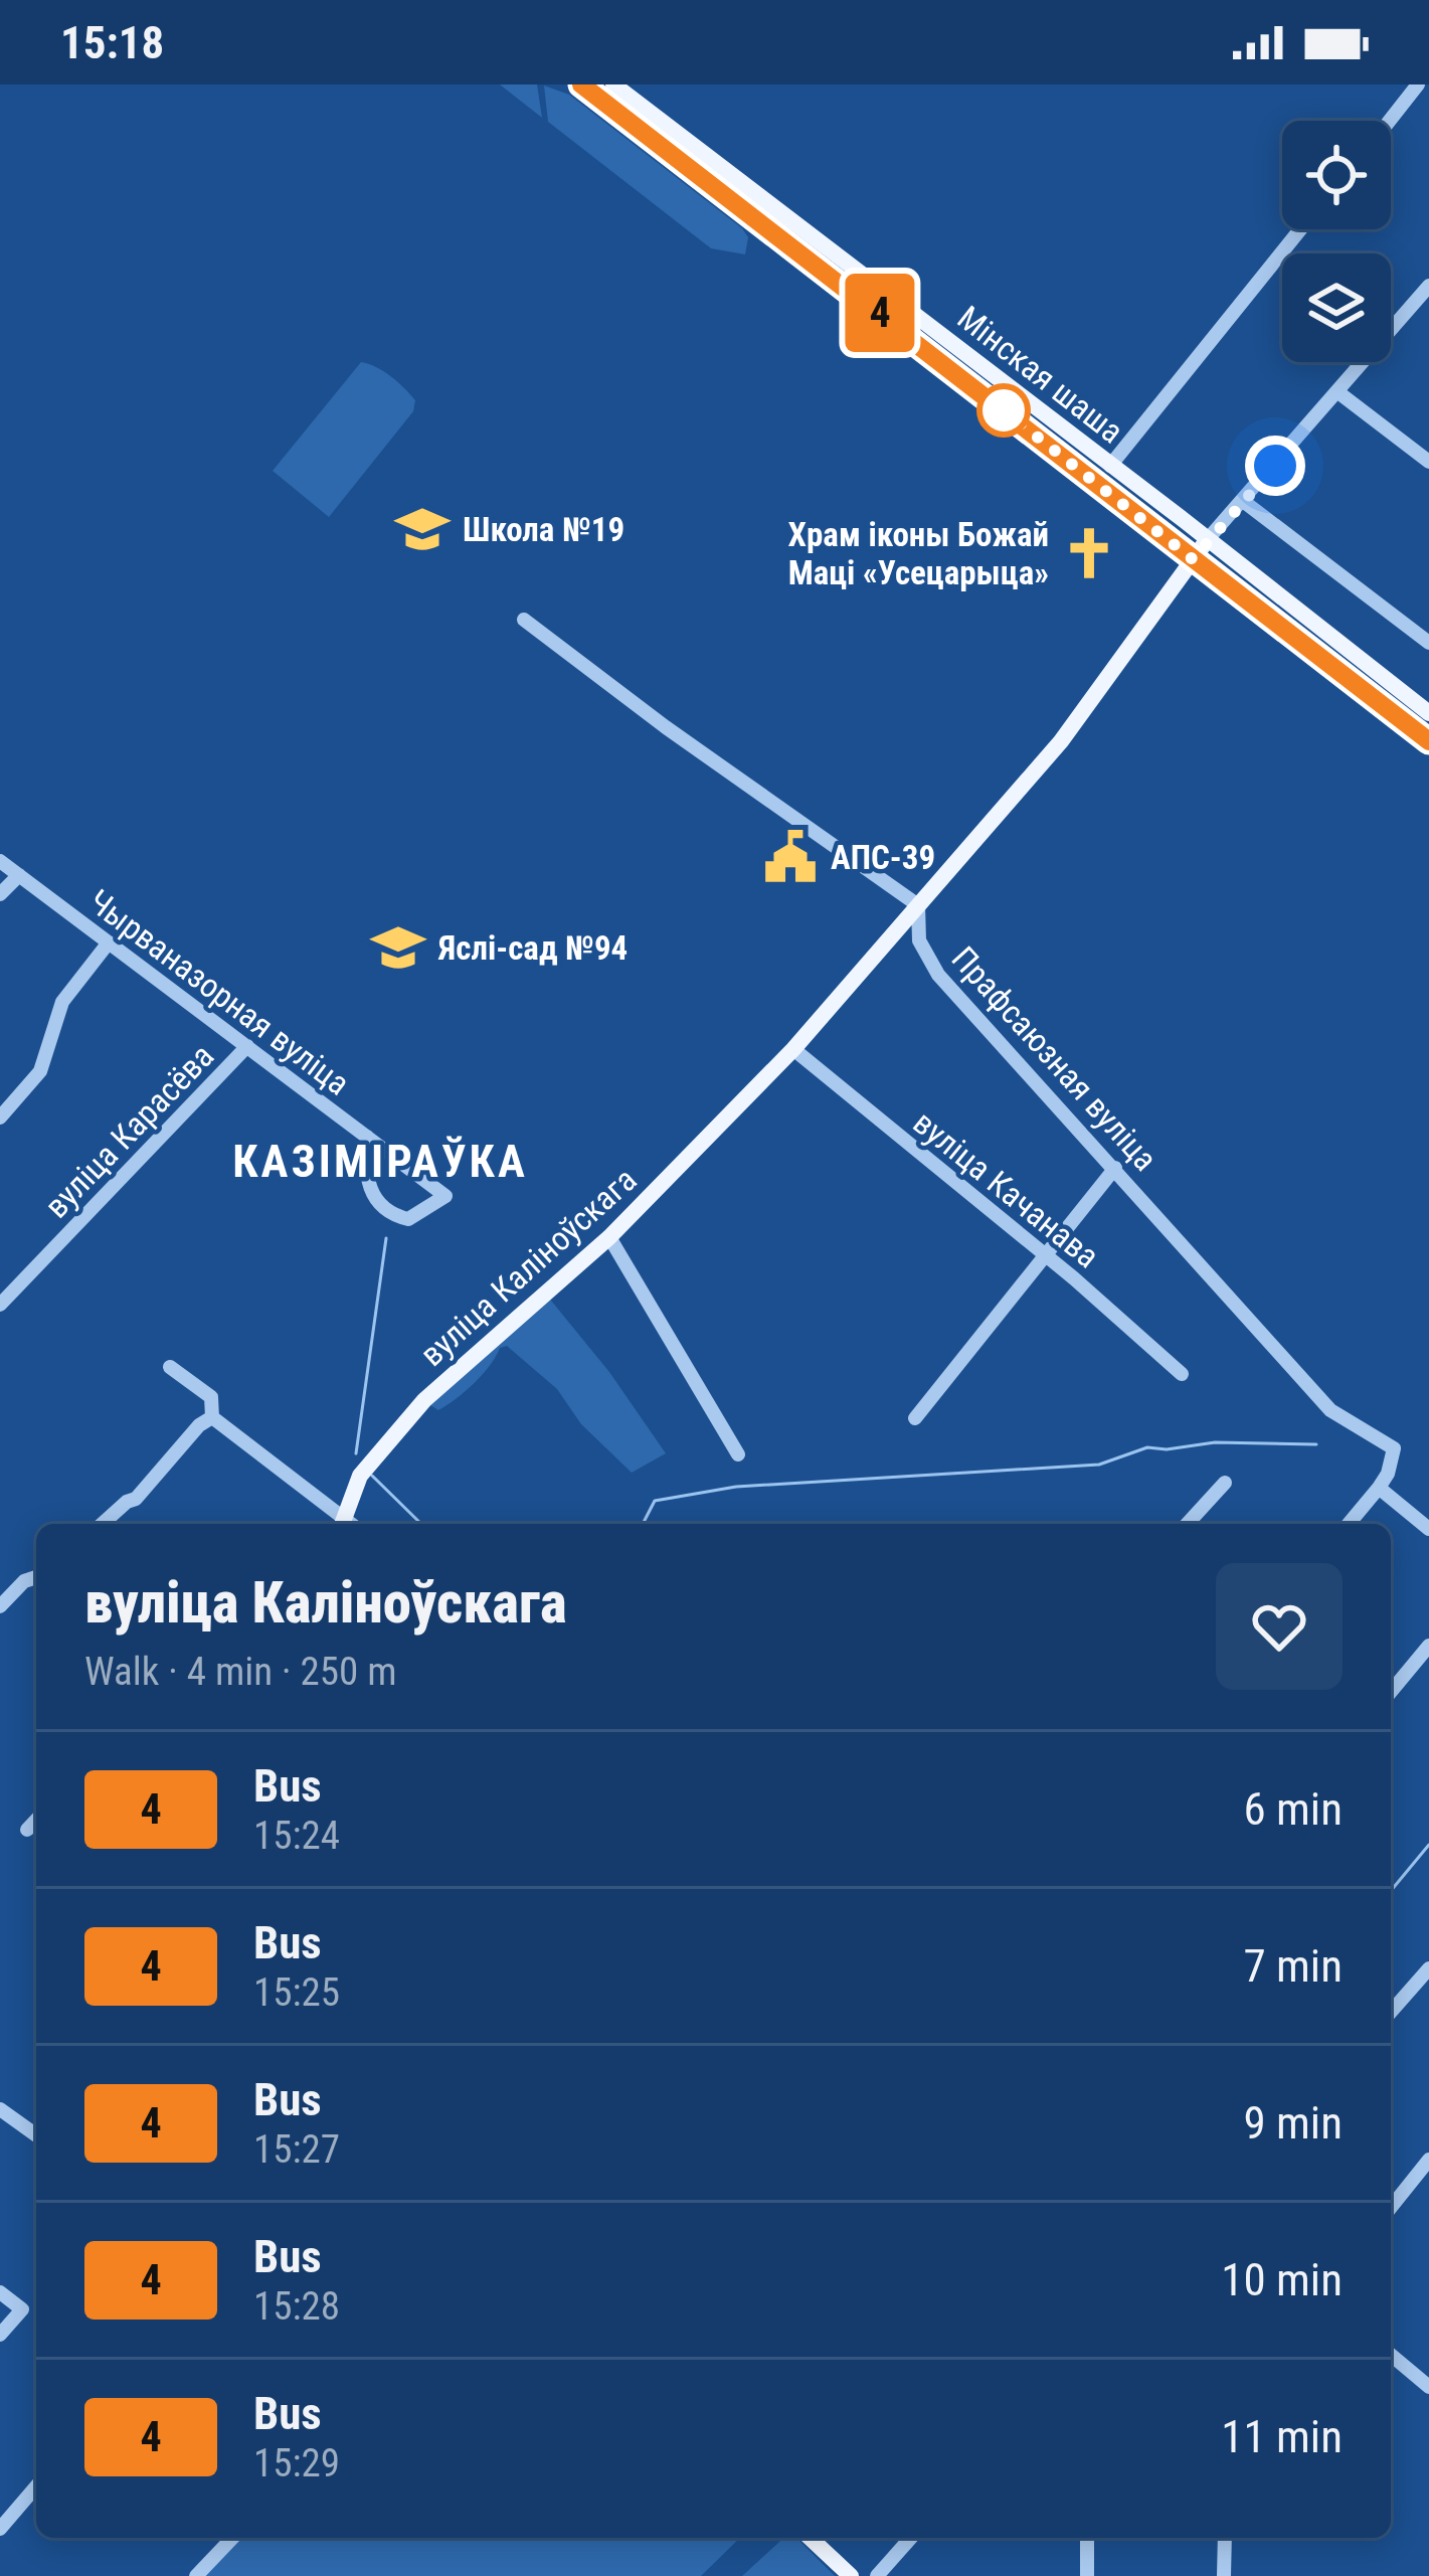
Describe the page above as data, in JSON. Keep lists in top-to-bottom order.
{
  "streets": {
    "main road": ["Мінская шаша", "вуліца Каліноўскага"],
    "street": [
      "Чырваназорная вуліца",
      "Прафсаюзная вуліца",
      "вуліца Карасёва",
      "вуліца Качанава"
    ]
  },
  "crossings": [
    ["Мінская шаша", "вуліца Каліноўскага"],
    ["Чырваназорная вуліца", "вуліца Карасёва"],
    ["Прафсаюзная вуліца", "вуліца Каліноўскага"],
    ["вуліца Качанава", "вуліца Каліноўскага"]
  ],
  "districts": ["КАЗІМІРАЎКА"],
  "places": {
    "school or university": ["Школа №19", "Яслі-сад №94"],
    "church": ["Храм іконы Божай Маці «Усецарыца»"],
    "public building": ["АПС-39"]
  },
  "lines": ["bus line 4"],
  "page": {
    "status": "15:18",
    "on_map": "4",
    "heading": ["вуліца Каліноўскага", "Walk · 4 min · 250 m"],
    "list": [
      {
        "mark": "4",
        "name": "Bus",
        "note": "15:24",
        "value": "6 min"
      },
      {
        "mark": "4",
        "name": "Bus",
        "note": "15:25",
        "value": "7 min"
      },
      {
        "mark": "4",
        "name": "Bus",
        "note": "15:27",
        "value": "9 min"
      },
      {
        "mark": "4",
        "name": "Bus",
        "note": "15:28",
        "value": "10 min"
      },
      {
        "mark": "4",
        "name": "Bus",
        "note": "15:29",
        "value": "11 min"
      }
    ]
  }
}
